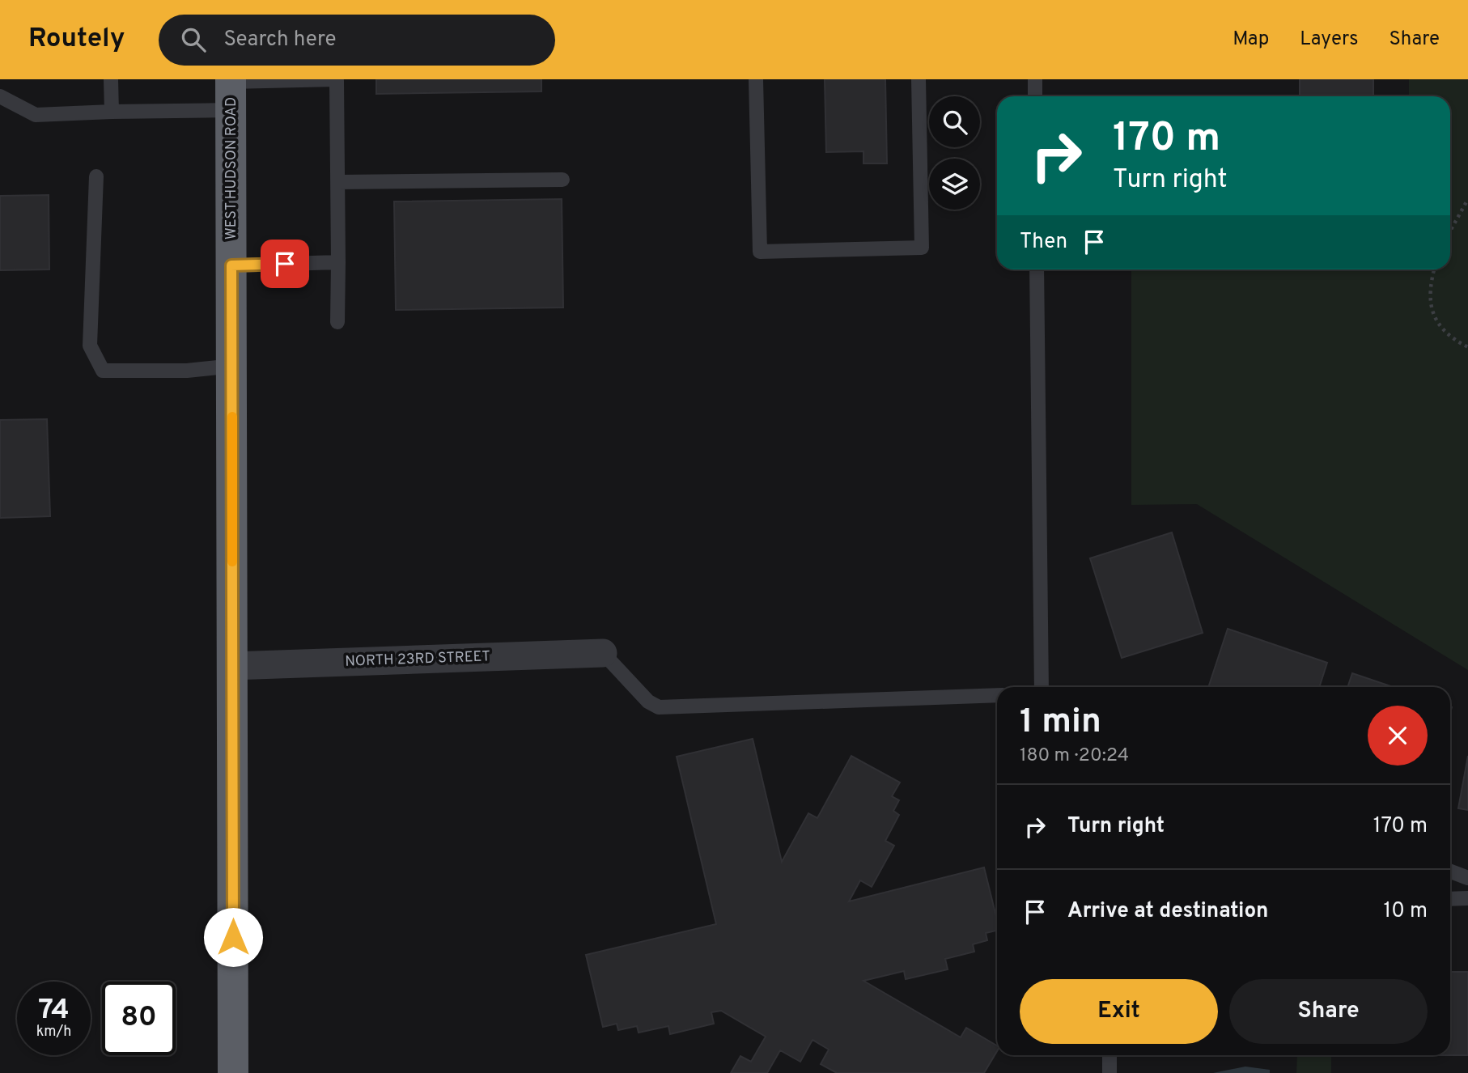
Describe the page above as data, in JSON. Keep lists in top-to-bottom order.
{
  "streets": {
    "highway": ["WEST HUDSON ROAD"],
    "street": ["NORTH 23RD STREET"]
  },
  "crossings": [
    ["WEST HUDSON ROAD", "NORTH 23RD STREET"]
  ],
  "page": {
    "header": "Routely",
    "search": "Search here",
    "nav": ["Map", "Layers", "Share"],
    "turn": ["170 m", "Turn right"],
    "then": "Then",
    "heading": ["1 min", "180 m · 20:24"],
    "list": [
      {
        "name": "Turn right",
        "value": "170 m"
      },
      {
        "name": "Arrive at destination",
        "value": "10 m"
      }
    ],
    "buttons": ["Exit", "Share"],
    "speed": "74 km/h",
    "limit": "80"
  }
}
